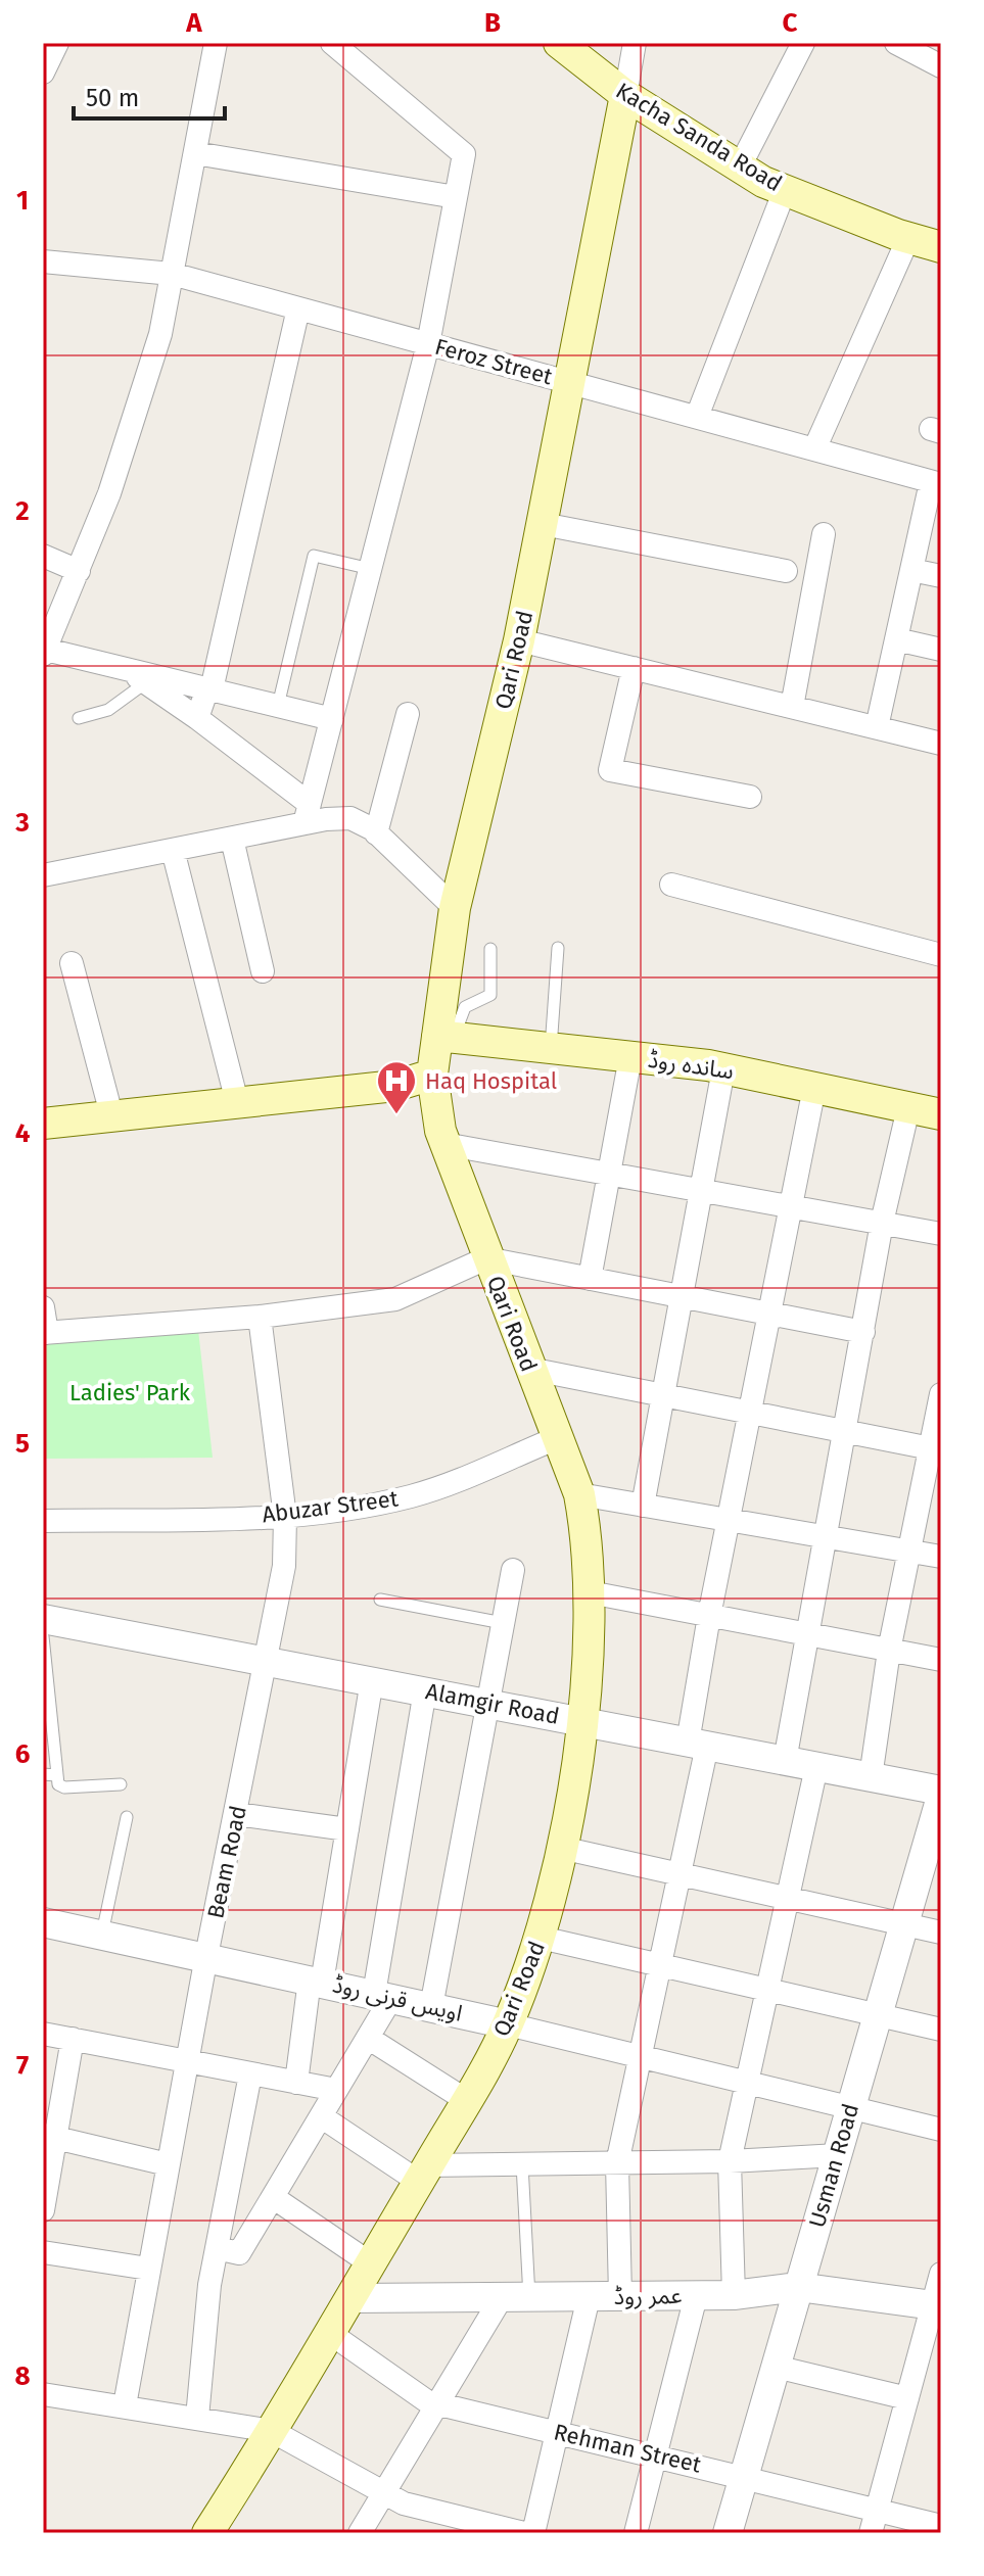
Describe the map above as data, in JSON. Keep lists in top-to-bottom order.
{
  "streets": {
    "main road": ["Kacha Sanda Road", "Qari Road", "ساندہ روڈ"],
    "street": [
      "Feroz Street",
      "Abuzar Street",
      "Alamgir Road",
      "Beam Road",
      "اویس قرنی روڈ",
      "Usman Road",
      "عمر روڈ",
      "Rehman Street"
    ]
  },
  "crossings": [
    ["Kacha Sanda Road", "Qari Road"],
    ["Feroz Street", "Qari Road"],
    ["Qari Road", "ساندہ روڈ"],
    ["Qari Road", "Abuzar Street"],
    ["Qari Road", "Alamgir Road"],
    ["Qari Road", "اویس قرنی روڈ"],
    ["Qari Road", "عمر روڈ"],
    ["Qari Road", "Rehman Street"],
    ["Abuzar Street", "Beam Road"],
    ["Alamgir Road", "Beam Road"],
    ["Beam Road", "اویس قرنی روڈ"],
    ["اویس قرنی روڈ", "Usman Road"],
    ["Usman Road", "عمر روڈ"],
    ["Usman Road", "Rehman Street"]
  ],
  "parks": ["Ladies' Park"],
  "places": {
    "hospital": ["Haq Hospital"]
  },
  "scale_bar": "50 m",
  "grid": {
    "columns": ["A", "B", "C"],
    "rows": [
      "1",
      "2",
      "3",
      "4",
      "5",
      "6",
      "7",
      "8"
    ]
  }
}
